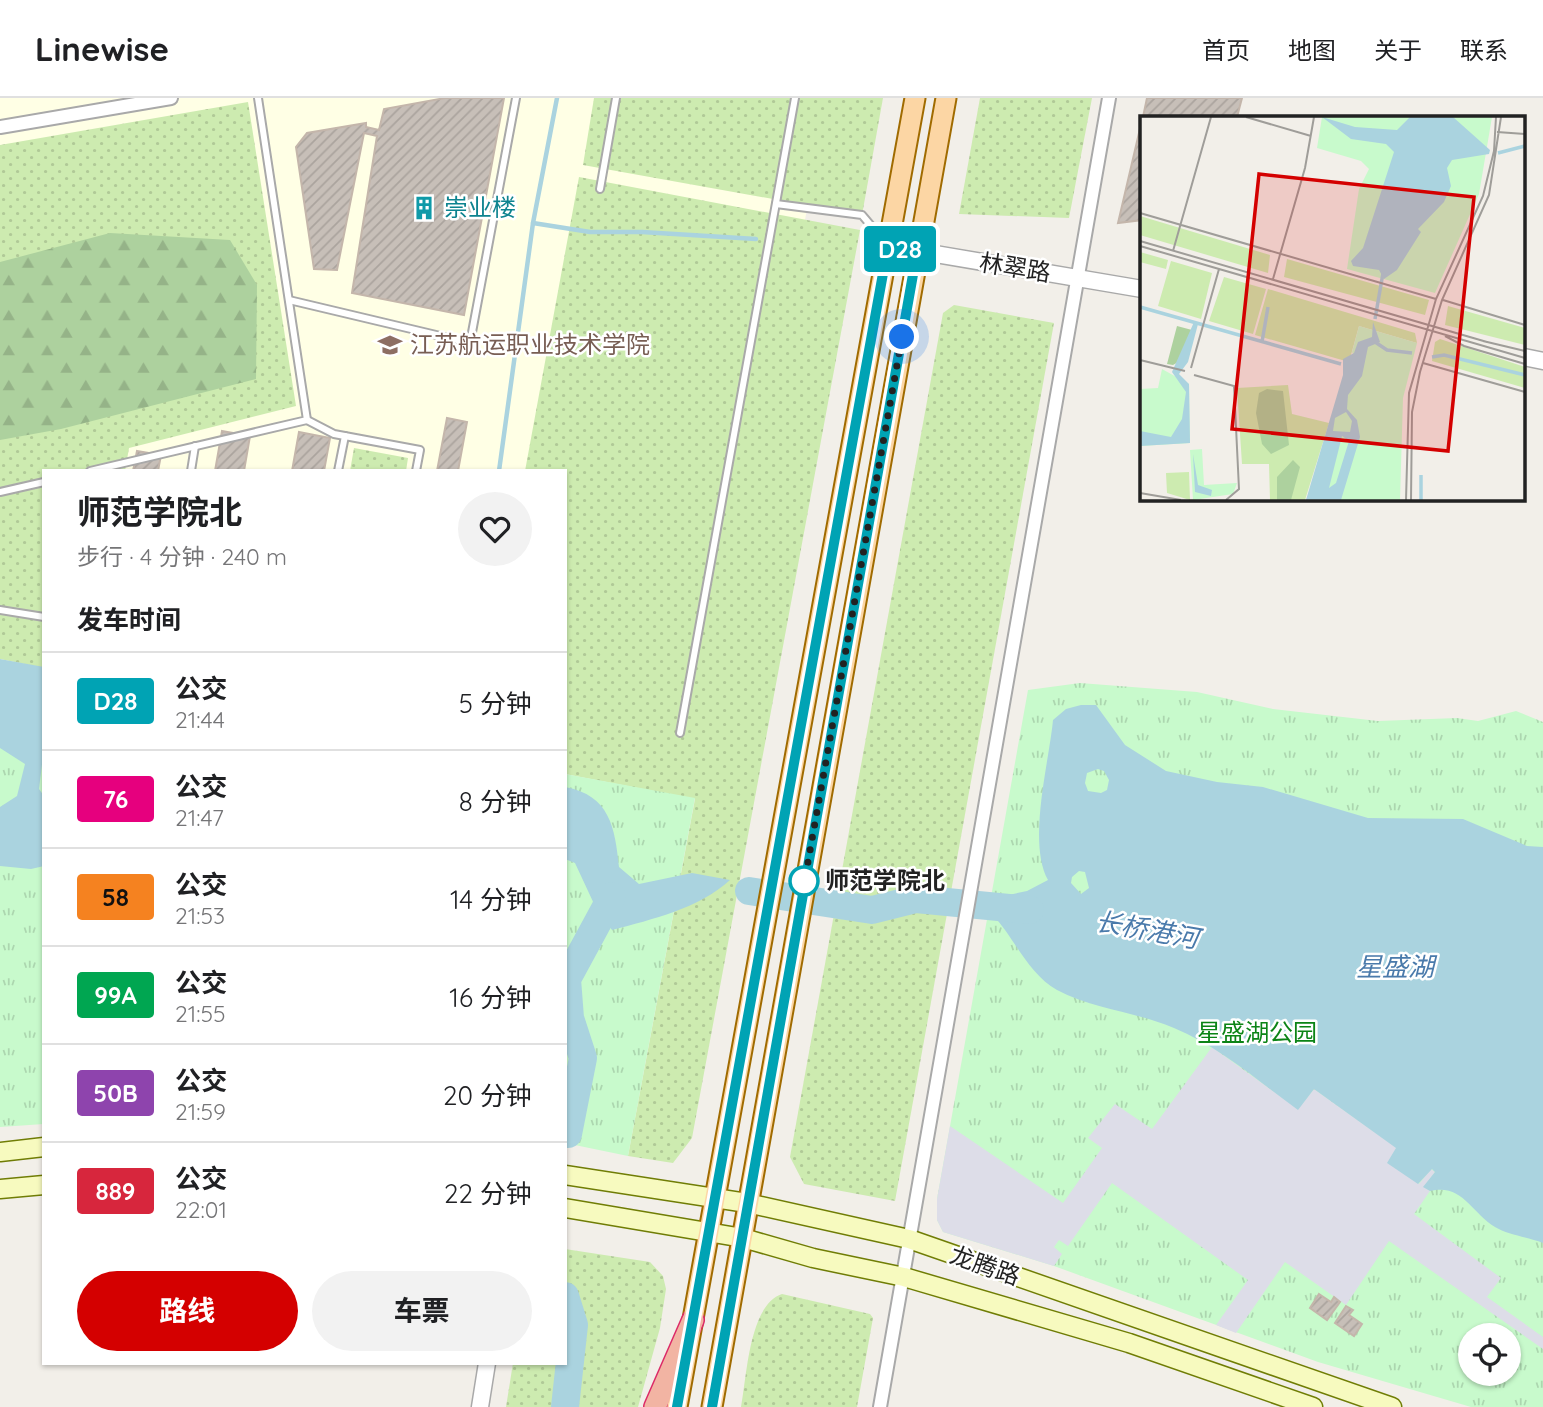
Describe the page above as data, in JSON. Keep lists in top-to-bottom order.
{
  "streets": {
    "main road": ["龙腾路"],
    "street": ["林翠路"]
  },
  "water": ["长桥港河", "星盛湖"],
  "parks": ["星盛湖公园"],
  "places": {
    "building": ["崇业楼"],
    "school or university": ["江苏航运职业技术学院"],
    "other": ["师范学院北"]
  },
  "lines": ["bus line D28"],
  "page": {
    "header": "Linewise",
    "nav": [
      "首页",
      "地图",
      "关于",
      "联系"
    ],
    "on_map": "D28",
    "heading": [
      ["师范学院北", "步行 · 4 分钟 · 240 m"],
      "发车时间"
    ],
    "list": [
      {
        "mark": "D28",
        "name": "公交",
        "note": "21:44",
        "value": "5 分钟"
      },
      {
        "mark": "76",
        "name": "公交",
        "note": "21:47",
        "value": "8 分钟"
      },
      {
        "mark": "58",
        "name": "公交",
        "note": "21:53",
        "value": "14 分钟"
      },
      {
        "mark": "99A",
        "name": "公交",
        "note": "21:55",
        "value": "16 分钟"
      },
      {
        "mark": "50B",
        "name": "公交",
        "note": "21:59",
        "value": "20 分钟"
      },
      {
        "mark": "889",
        "name": "公交",
        "note": "22:01",
        "value": "22 分钟"
      }
    ],
    "buttons": ["路线", "车票"]
  }
}
